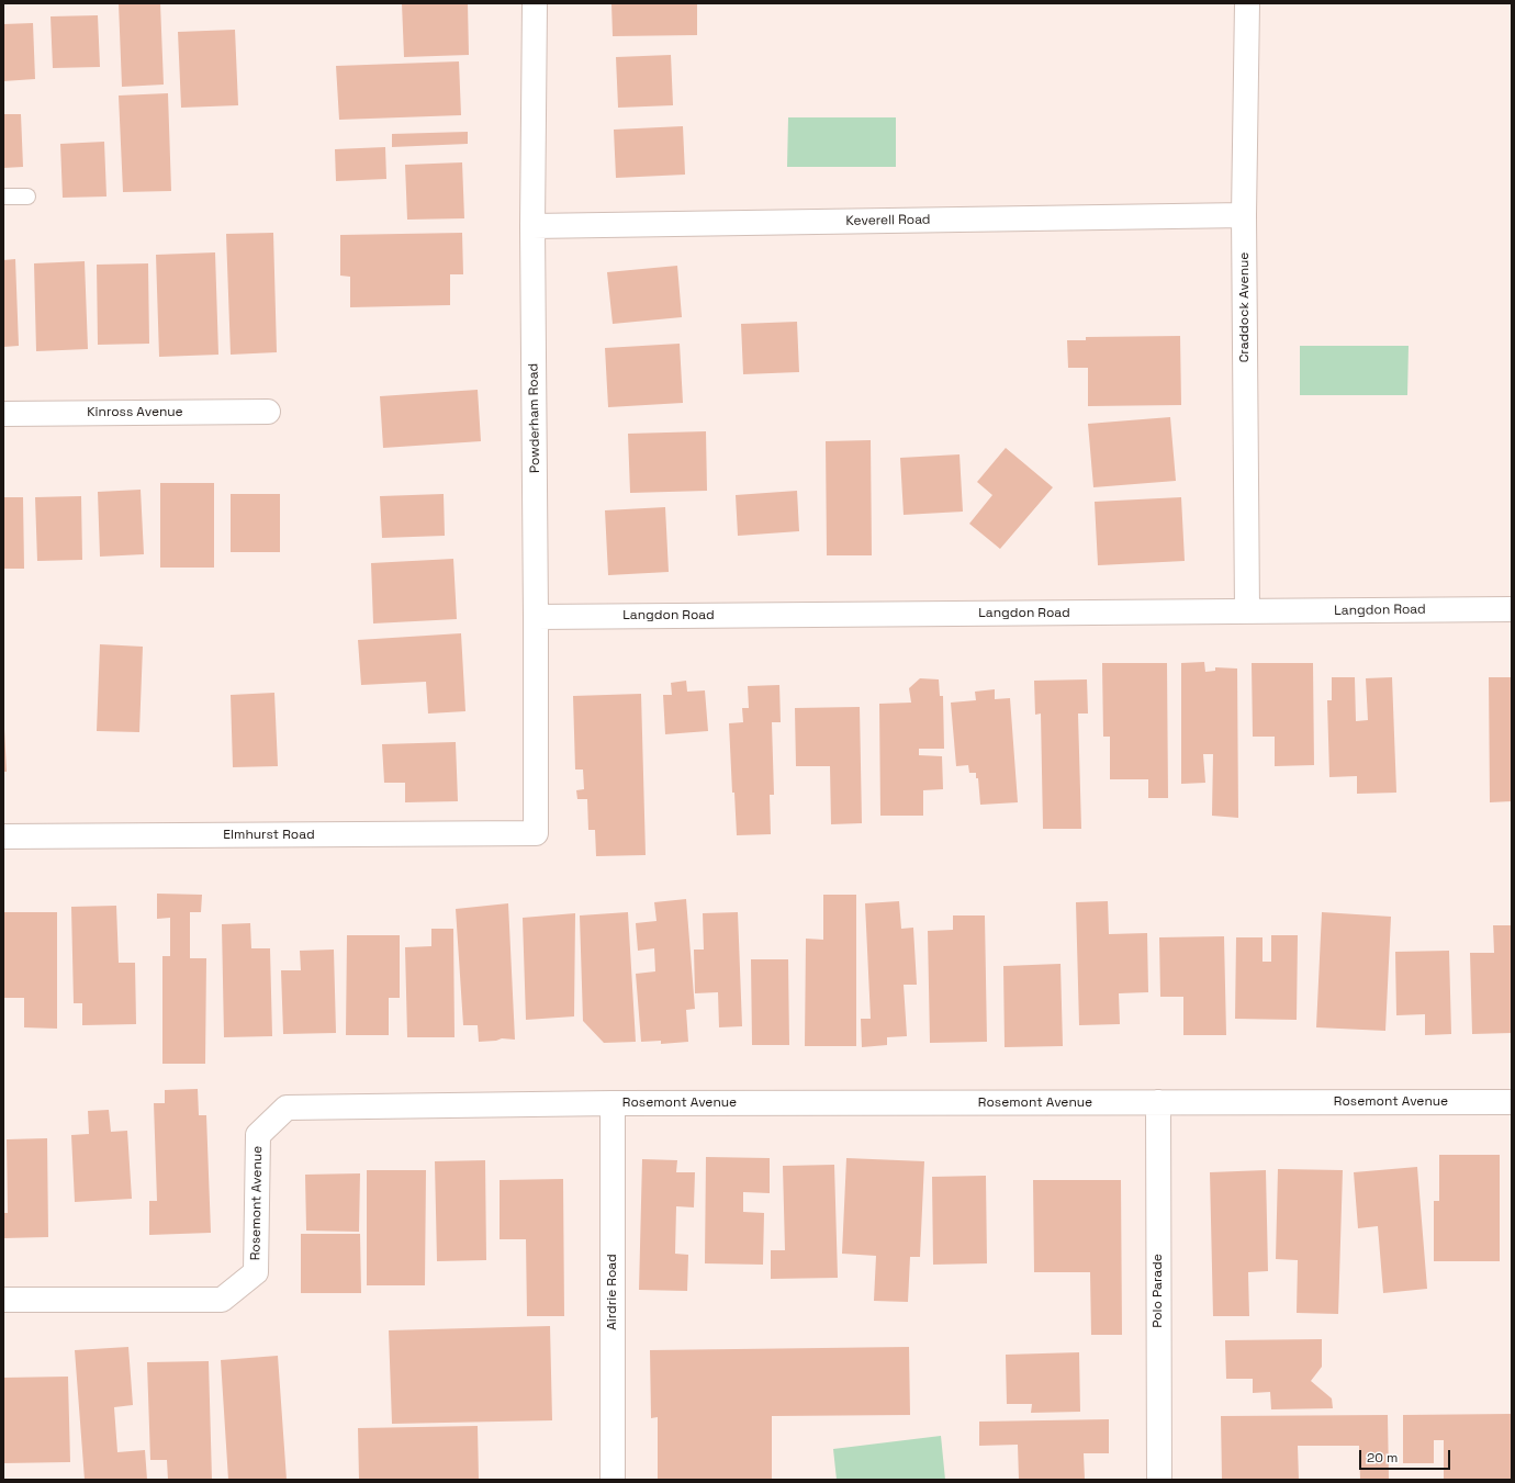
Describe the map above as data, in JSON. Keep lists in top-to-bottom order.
{
  "streets": {
    "street": [
      "Keverell Road",
      "Craddock Avenue",
      "Kinross Avenue",
      "Powderham Road",
      "Langdon Road",
      "Elmhurst Road",
      "Rosemont Avenue",
      "Polo Parade",
      "Airdrie Road"
    ]
  },
  "crossings": [
    ["Keverell Road", "Craddock Avenue"],
    ["Keverell Road", "Powderham Road"],
    ["Craddock Avenue", "Langdon Road"],
    ["Powderham Road", "Langdon Road"],
    ["Powderham Road", "Elmhurst Road"],
    ["Rosemont Avenue", "Polo Parade"],
    ["Rosemont Avenue", "Airdrie Road"]
  ],
  "scale_bar": "20 m"
}
